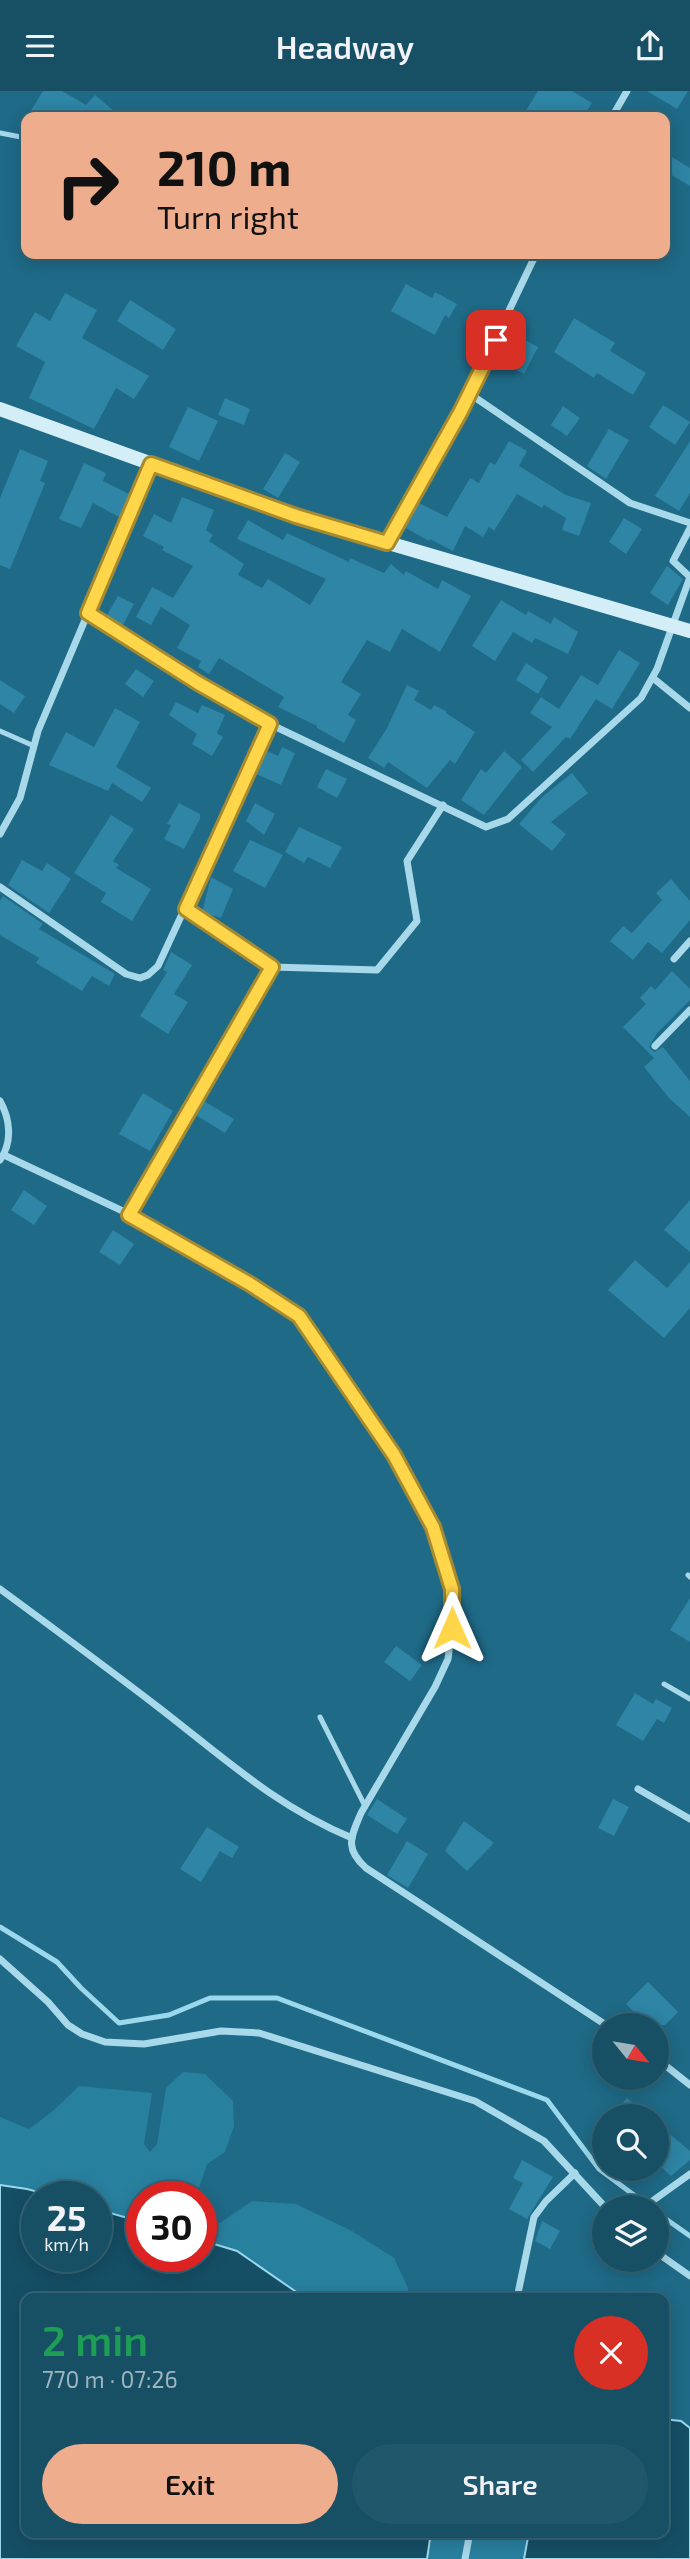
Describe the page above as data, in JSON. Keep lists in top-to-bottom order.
{
  "north": "bottom right",
  "page": {
    "header": "Headway",
    "turn": ["210 m", "Turn right"],
    "speed": "25 km/h",
    "limit": "30",
    "heading": ["2 min", "770 m · 07:26"],
    "buttons": ["Exit", "Share"]
  }
}
